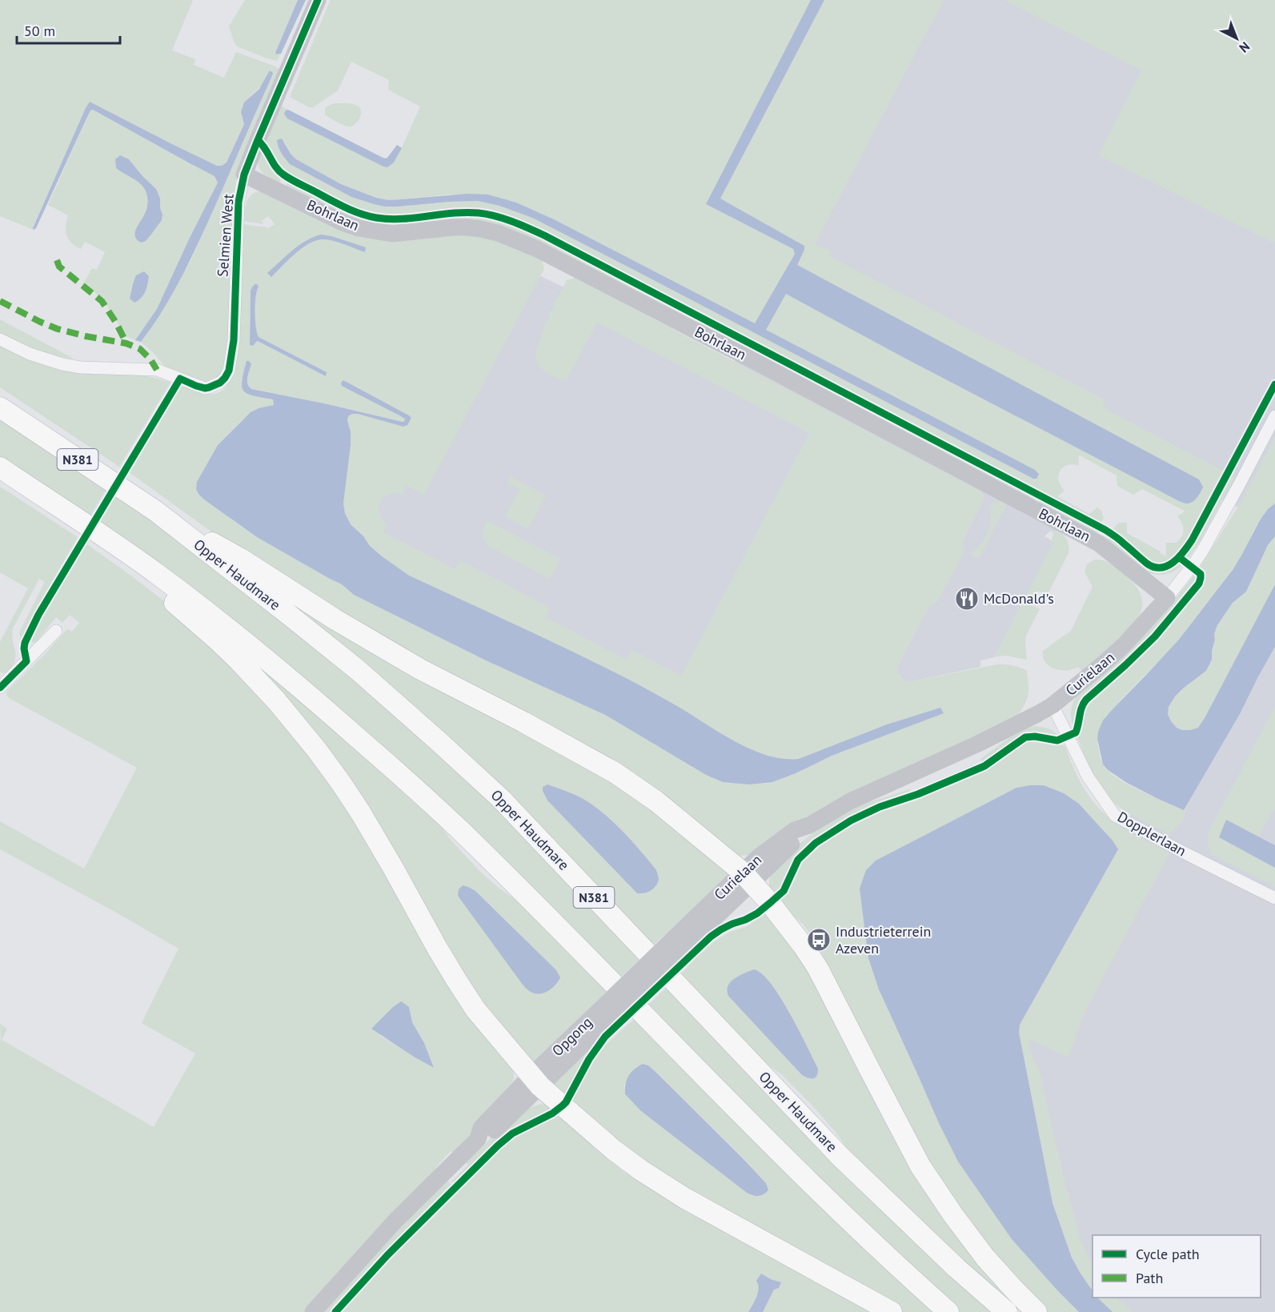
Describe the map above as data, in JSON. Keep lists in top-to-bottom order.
{
  "streets": {
    "highway": ["N381", "Opper Haudmare"],
    "main road": [
      "Bohrlaan",
      "Selmien West",
      "Curielaan",
      "Opgong"
    ],
    "street": ["Dopplerlaan"]
  },
  "crossings": [
    ["Bohrlaan", "Selmien West"],
    ["Bohrlaan", "Curielaan"],
    ["N381", "Opper Haudmare"],
    ["N381", "Curielaan"],
    ["Curielaan", "Dopplerlaan"],
    ["Curielaan", "Opgong"]
  ],
  "places": {
    "restaurant": ["McDonald's"],
    "bus stop": ["Industrieterrein Azeven"]
  },
  "legend": ["Cycle path", "Path"],
  "scale_bar": "50 m",
  "north": "bottom right"
}
